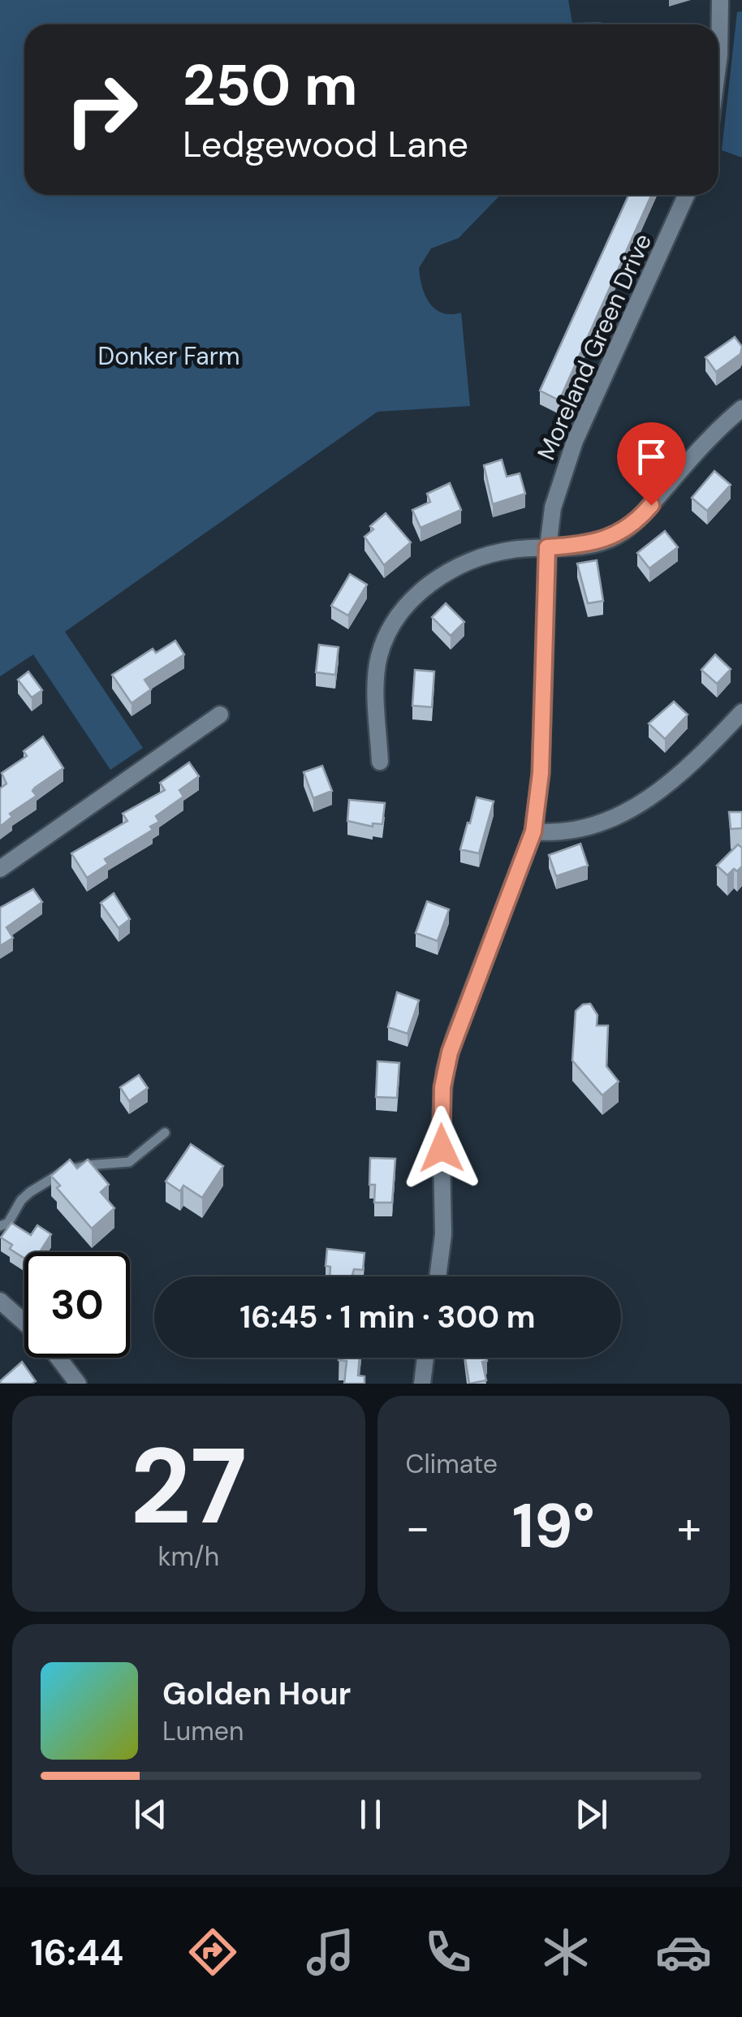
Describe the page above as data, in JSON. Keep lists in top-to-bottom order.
{
  "streets": {
    "street": ["Moreland Green Drive"]
  },
  "parks": ["Donker Farm"],
  "page": {
    "turn": ["250 m", "Ledgewood Lane"],
    "limit": "30",
    "trip": "16:45 · 1 min · 300 m",
    "tile": [
      ["27", "km/h"],
      "Climate"
    ],
    "heat": ["−", "19°", "+"],
    "song": ["Golden Hour", "Lumen"],
    "tabs": "16:44"
  }
}
